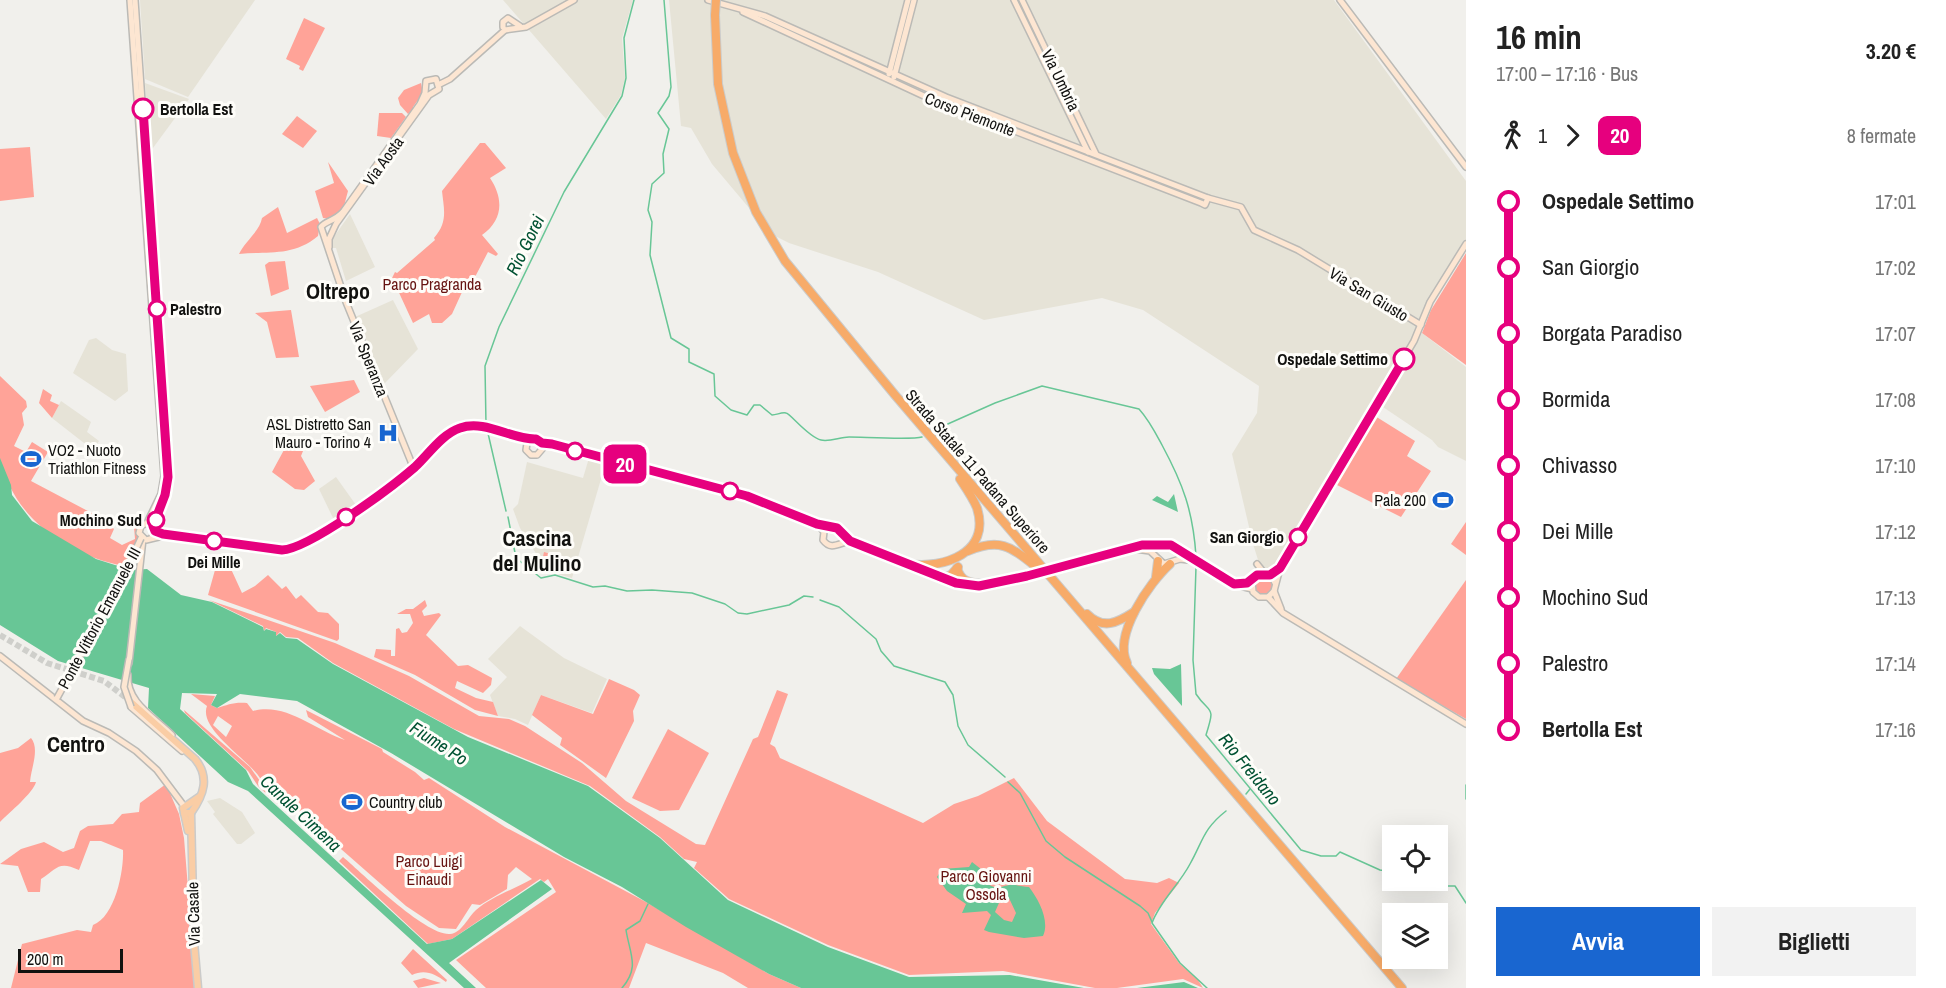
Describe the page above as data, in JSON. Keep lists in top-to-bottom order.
{
  "streets": {
    "highway": ["Strada Statale 11 Padana Superiore"],
    "main road": ["Via Casale"],
    "street": [
      "Via Umbria",
      "Corso Piemonte",
      "Via Aosta",
      "Via San Giusto",
      "Via Speranza",
      "Ponte Vittorio Emanuele III"
    ]
  },
  "crossings": [
    ["Via Umbria", "Corso Piemonte"],
    ["Corso Piemonte", "Via San Giusto"],
    ["Corso Piemonte", "Strada Statale 11 Padana Superiore"],
    ["Via Aosta", "Via Speranza"]
  ],
  "districts": ["Oltrepo", "Cascina del Mulino", "Centro"],
  "water": [
    "Rio Gorei",
    "Fiume Po",
    "Rio Freidano",
    "Canale Cimena"
  ],
  "parks": ["Parco Pragranda", "Parco Luigi Einaudi", "Parco Giovanni Ossola"],
  "places": {
    "other": [
      "Bertolla Est",
      "Palestro",
      "Ospedale Settimo",
      "Mochino Sud",
      "San Giorgio",
      "Dei Mille"
    ],
    "hospital": ["ASL Distretto San Mauro - Torino 4"],
    "sports": ["VO2 - Nuoto Triathlon Fitness", "Pala 200", "Country club"]
  },
  "lines": ["bus line 20"],
  "scale_bar": "200 m",
  "page": {
    "on_map": "20",
    "heading": ["16 min", "17:00 – 17:16 · Bus", "3.20 €"],
    "legs": ["1", "20", "8 fermate"],
    "list": [
      {
        "name": "Ospedale Settimo",
        "value": "17:01"
      },
      {
        "name": "San Giorgio",
        "value": "17:02"
      },
      {
        "name": "Borgata Paradiso",
        "value": "17:07"
      },
      {
        "name": "Bormida",
        "value": "17:08"
      },
      {
        "name": "Chivasso",
        "value": "17:10"
      },
      {
        "name": "Dei Mille",
        "value": "17:12"
      },
      {
        "name": "Mochino Sud",
        "value": "17:13"
      },
      {
        "name": "Palestro",
        "value": "17:14"
      },
      {
        "name": "Bertolla Est",
        "value": "17:16"
      }
    ],
    "buttons": ["Avvia", "Biglietti"],
    "scale": "200 m"
  }
}
